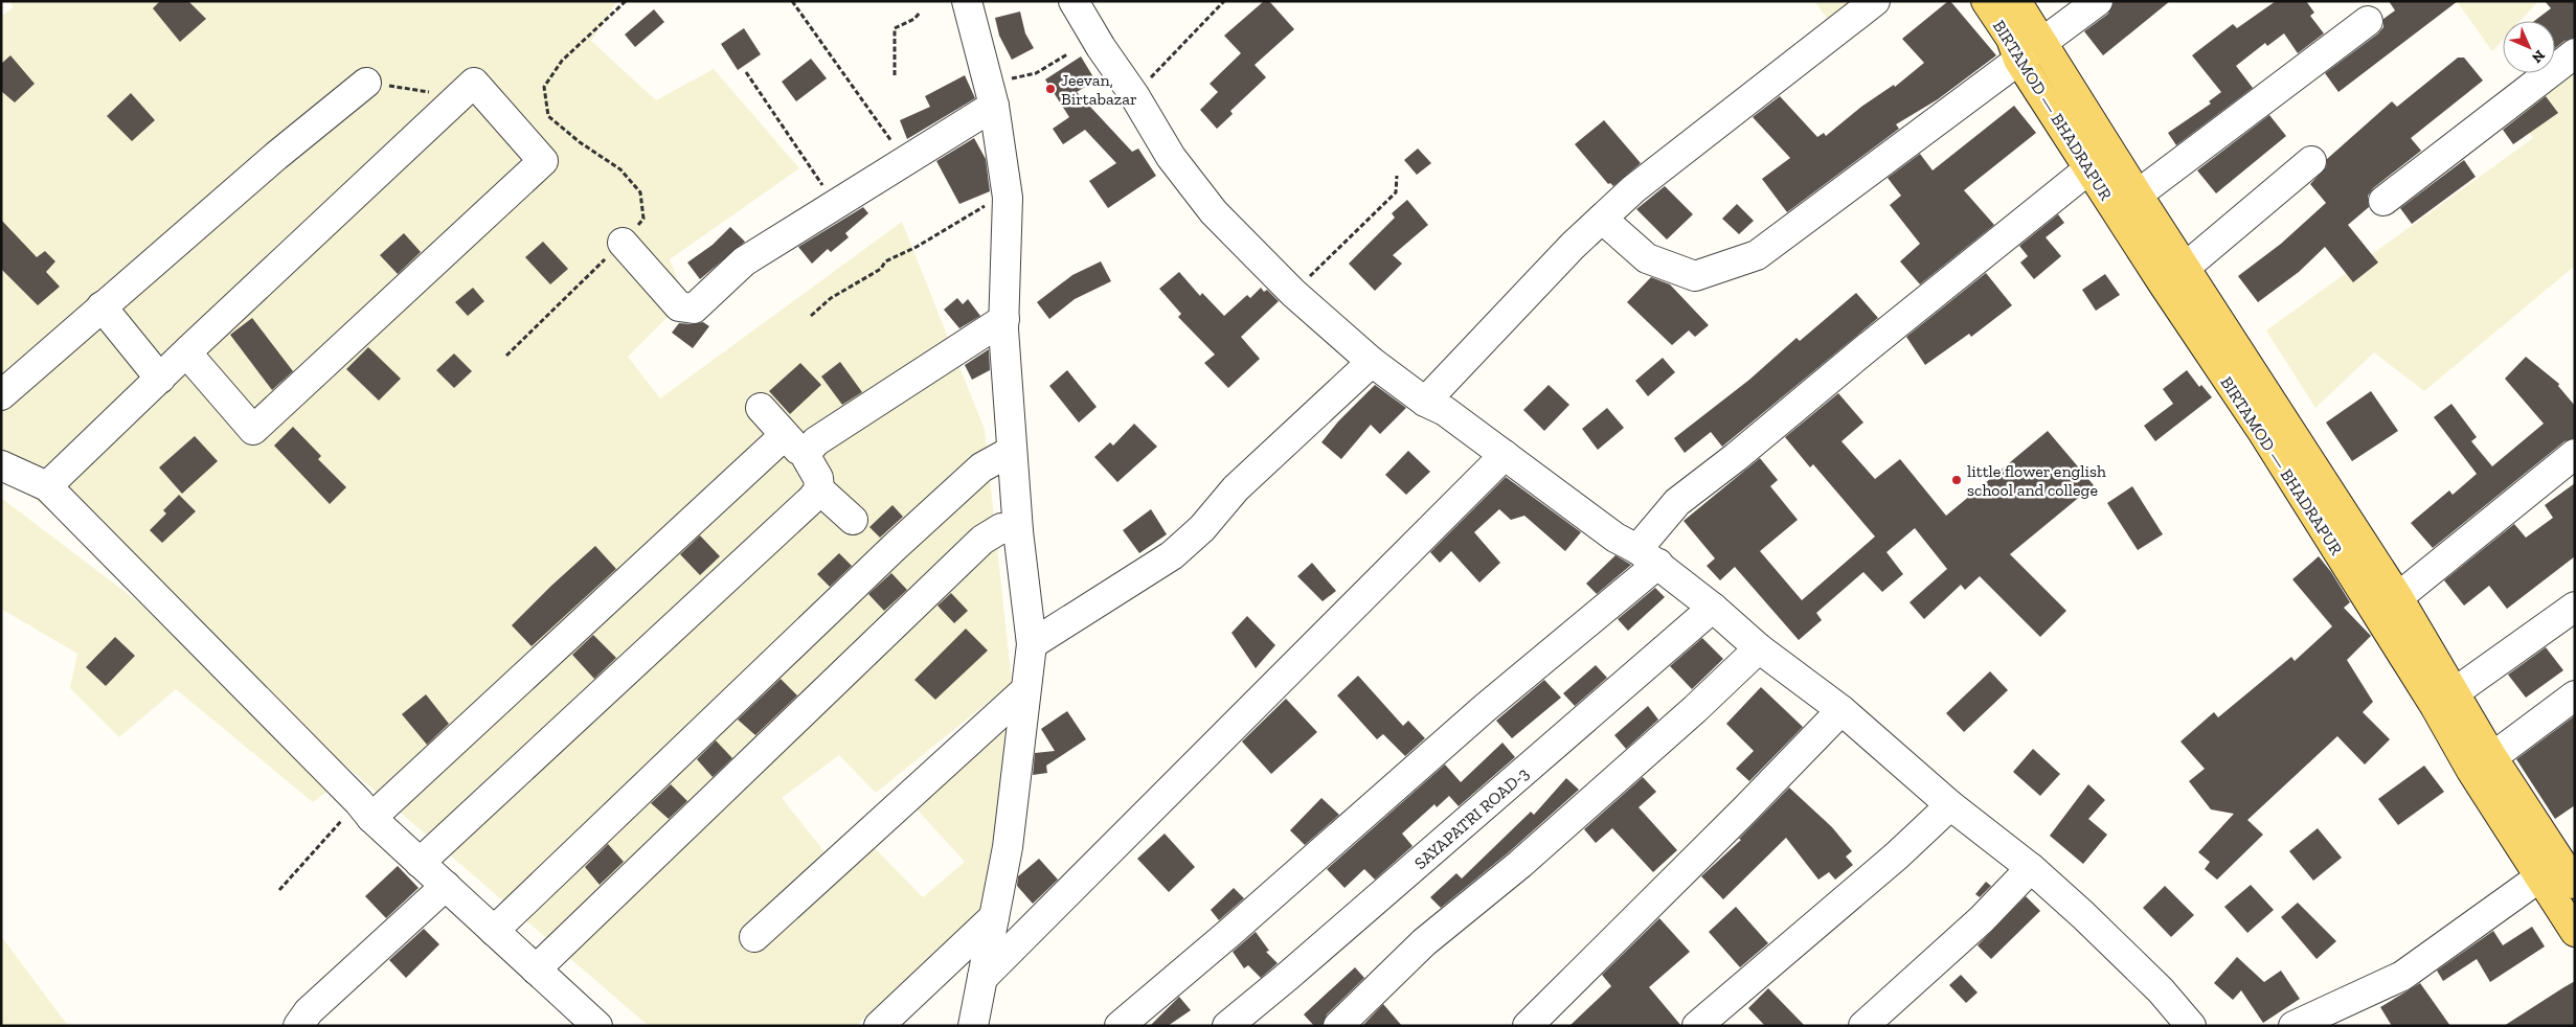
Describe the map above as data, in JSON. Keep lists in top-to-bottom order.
{
  "streets": {
    "main road": ["BIRTAMOD — BHADRAPUR"],
    "street": ["SAYAPATRI ROAD-3"]
  },
  "places": ["Jeevan, Birtabazar", "little flower english school and college"],
  "north": "bottom right"
}
